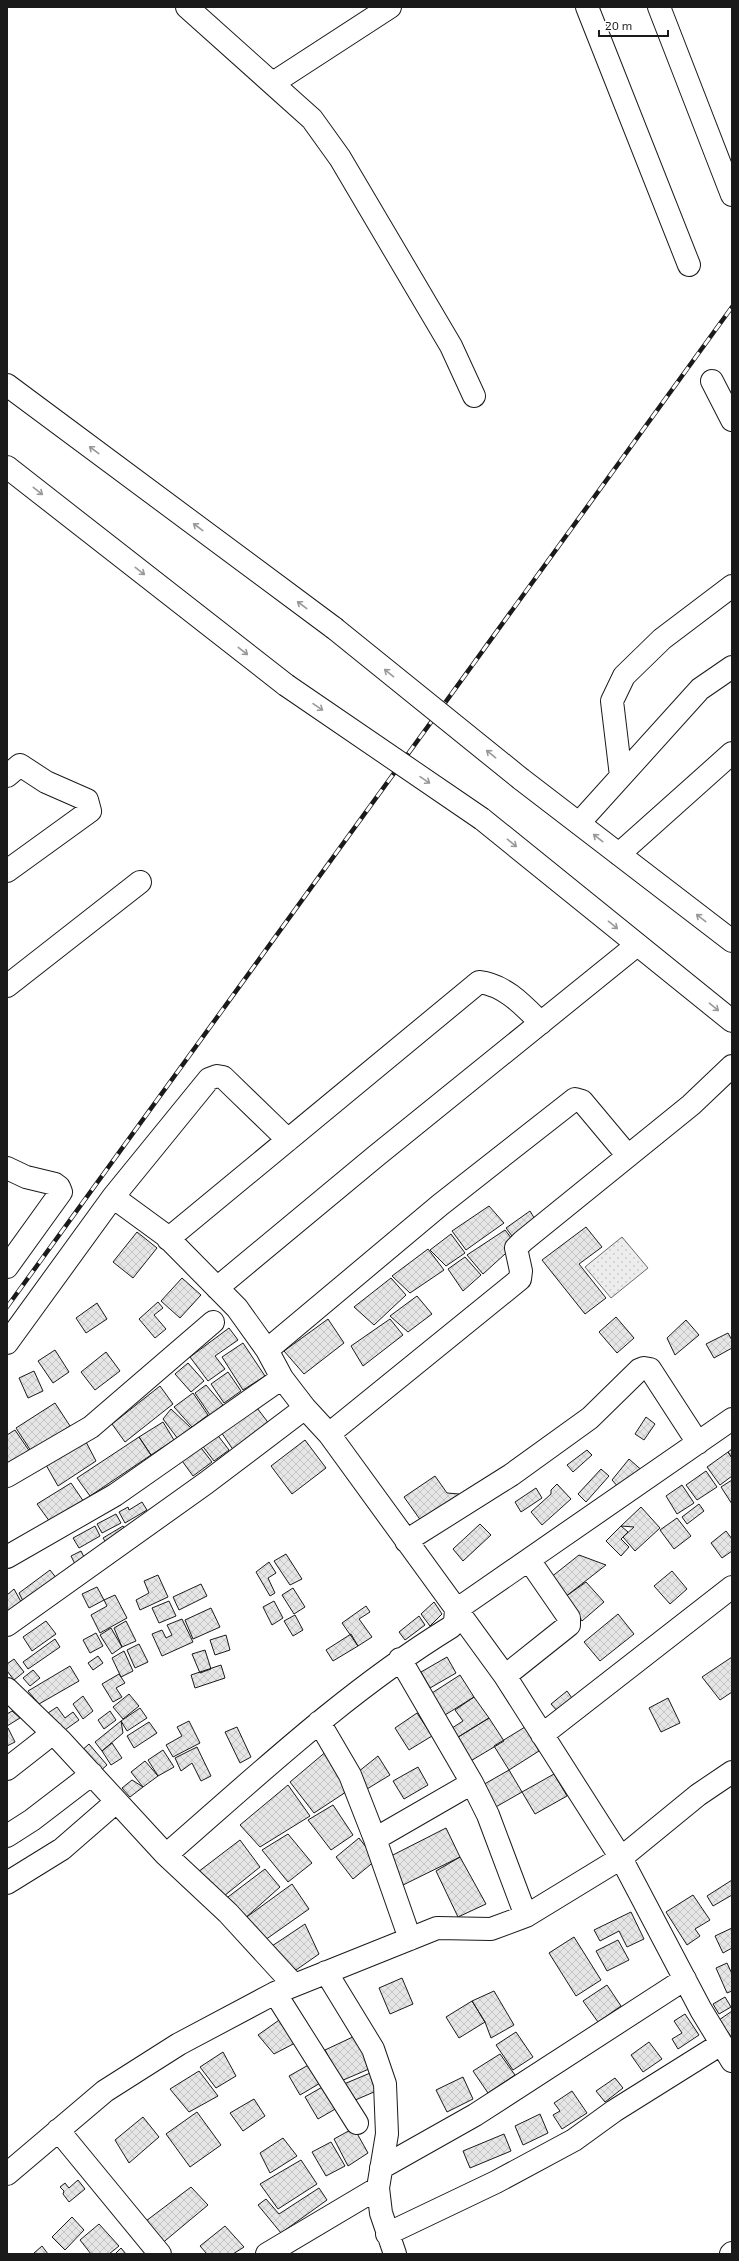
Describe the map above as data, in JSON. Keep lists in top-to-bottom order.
{
  "scale_bar": "20 m"
}
